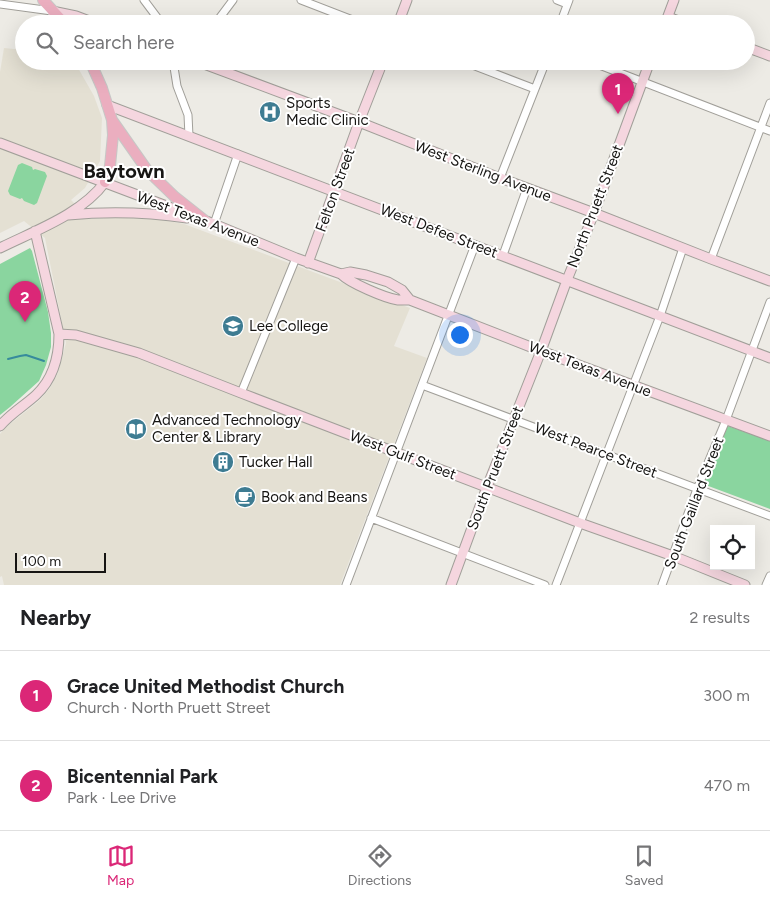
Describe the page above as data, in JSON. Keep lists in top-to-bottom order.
{
  "streets": {
    "main road": [
      "West Sterling Avenue",
      "Felton Street",
      "North Pruett Street",
      "West Texas Avenue",
      "West Defee Street",
      "West Gulf Street",
      "South Pruett Street"
    ],
    "street": ["West Pearce Street", "South Gaillard Street"]
  },
  "crossings": [
    ["West Sterling Avenue", "Felton Street"],
    ["West Sterling Avenue", "North Pruett Street"],
    ["Felton Street", "West Texas Avenue"],
    ["Felton Street", "West Defee Street"],
    ["North Pruett Street", "West Texas Avenue"],
    ["North Pruett Street", "West Defee Street"],
    ["North Pruett Street", "South Pruett Street"],
    ["West Texas Avenue", "South Pruett Street"],
    ["West Texas Avenue", "South Gaillard Street"],
    ["West Defee Street", "South Gaillard Street"],
    ["West Pearce Street", "South Pruett Street"],
    ["West Pearce Street", "South Gaillard Street"],
    ["West Gulf Street", "South Pruett Street"],
    ["West Gulf Street", "South Gaillard Street"]
  ],
  "districts": ["Baytown"],
  "places": {
    "hospital": ["Sports Medic Clinic"],
    "school or university": ["Lee College"],
    "library": ["Advanced Technology Center & Library"],
    "building": ["Tucker Hall"],
    "cafe": ["Book and Beans"]
  },
  "scale_bar": "100 m",
  "page": {
    "search": "Search here",
    "pins": ["1", "2"],
    "scale": "100 m",
    "heading": ["Nearby", "2 results"],
    "list": [
      {
        "mark": "1",
        "name": "Grace United Methodist Church",
        "note": "Church · North Pruett Street",
        "value": "300 m"
      },
      {
        "mark": "2",
        "name": "Bicentennial Park",
        "note": "Park · Lee Drive",
        "value": "470 m"
      }
    ],
    "nav": ["Map", "Directions", "Saved"]
  }
}
